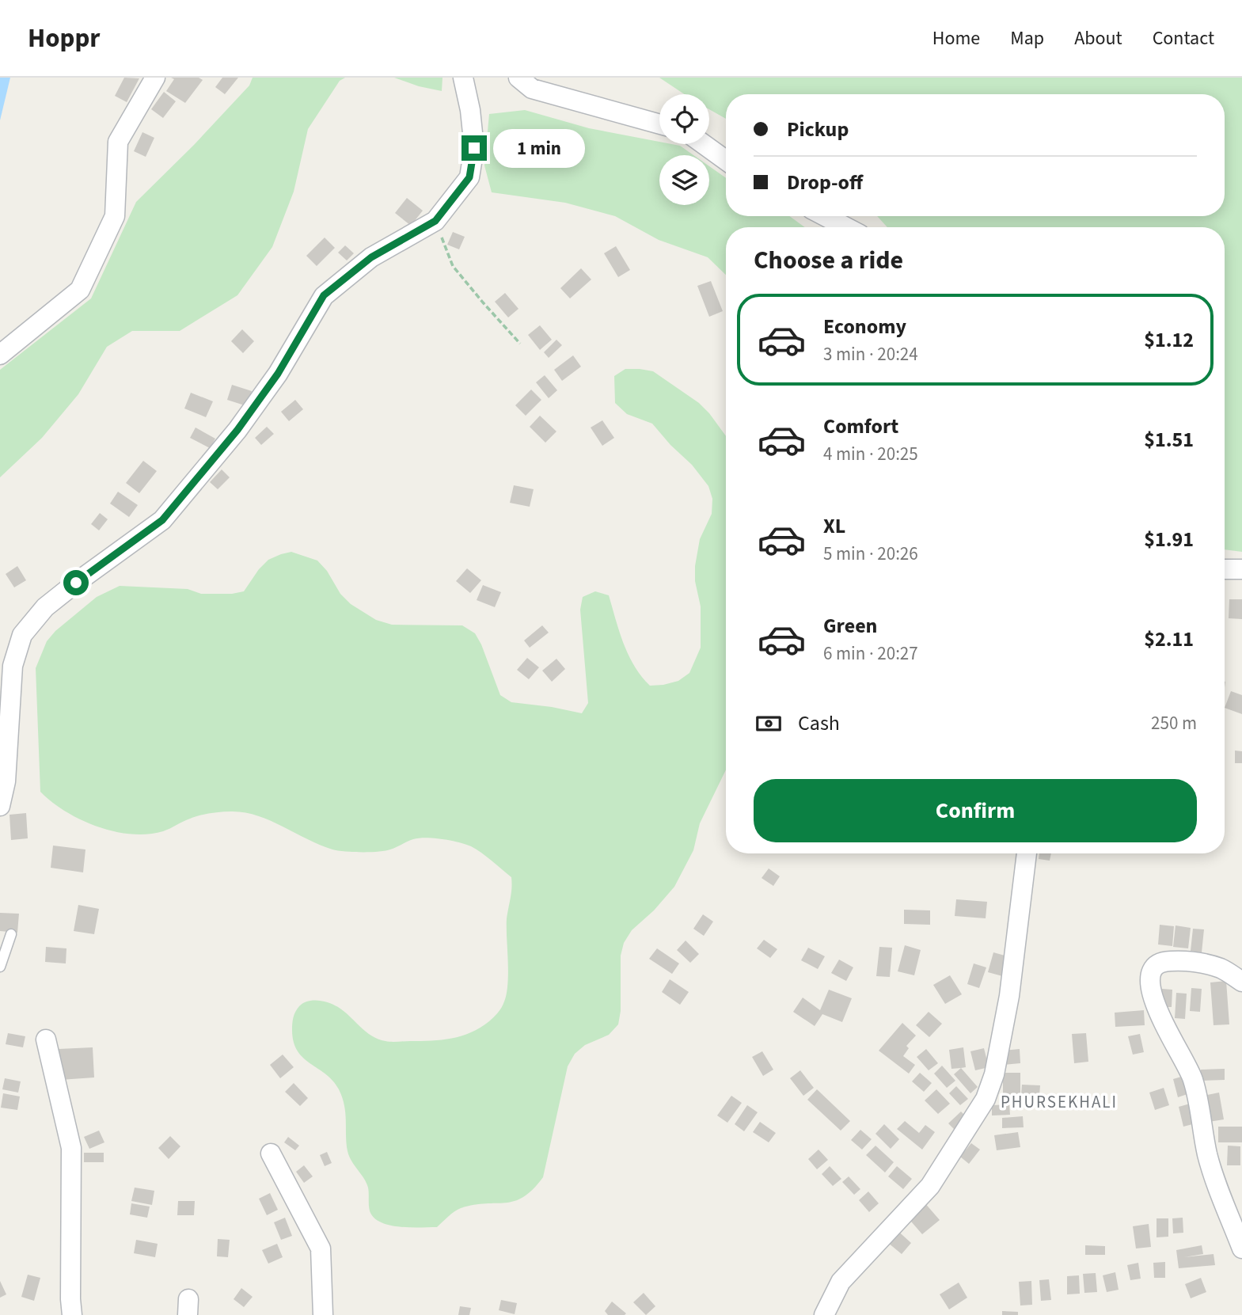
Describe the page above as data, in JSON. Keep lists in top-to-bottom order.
{
  "districts": ["PHURSEKHALI"],
  "page": {
    "header": "Hoppr",
    "nav": [
      "Home",
      "Map",
      "About",
      "Contact"
    ],
    "banner": ["Pickup", "Drop-off"],
    "bubble": "1 min",
    "heading": "Choose a ride",
    "list": [
      {
        "name": "Economy",
        "note": "3 min · 20:24",
        "value": "$1.12"
      },
      {
        "name": "Comfort",
        "note": "4 min · 20:25",
        "value": "$1.51"
      },
      {
        "name": "XL",
        "note": "5 min · 20:26",
        "value": "$1.91"
      },
      {
        "name": "Green",
        "note": "6 min · 20:27",
        "value": "$2.11"
      }
    ],
    "pay": ["Cash", "250 m"],
    "buttons": "Confirm"
  }
}
